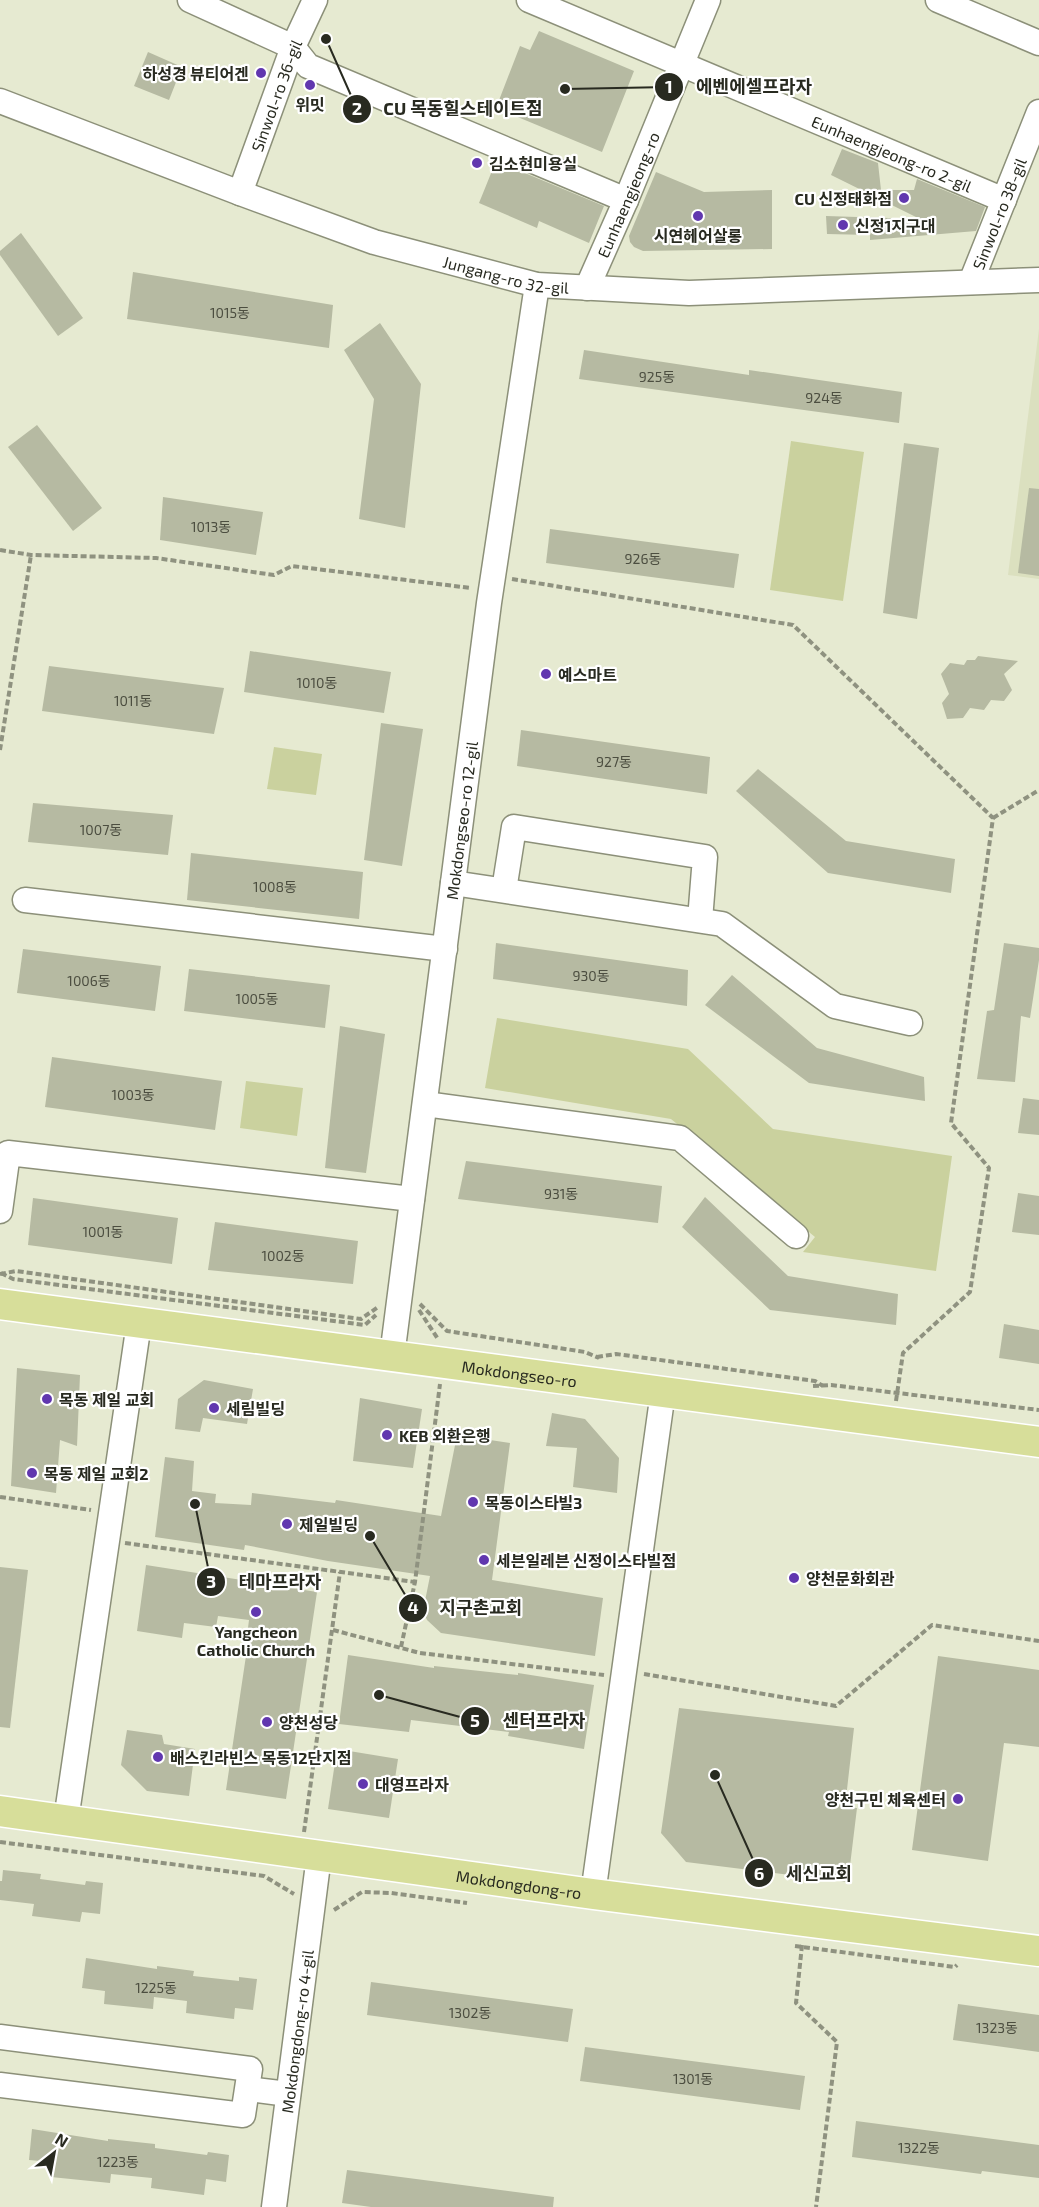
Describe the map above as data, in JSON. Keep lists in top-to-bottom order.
{
  "streets": {
    "main road": ["Mokdongseo-ro", "Mokdongdong-ro"],
    "street": [
      "Sinwol-ro 36-gil",
      "Eunhaengjeong-ro 2-gil",
      "Eunhaengjeong-ro",
      "Sinwol-ro 38-gil",
      "Jungang-ro 32-gil",
      "Mokdongseo-ro 12-gil",
      "Mokdongdong-ro 4-gil"
    ]
  },
  "crossings": [
    ["Sinwol-ro 36-gil", "Jungang-ro 32-gil"],
    ["Eunhaengjeong-ro 2-gil", "Eunhaengjeong-ro"],
    ["Eunhaengjeong-ro 2-gil", "Sinwol-ro 38-gil"],
    ["Eunhaengjeong-ro", "Jungang-ro 32-gil"],
    ["Sinwol-ro 38-gil", "Jungang-ro 32-gil"],
    ["Jungang-ro 32-gil", "Mokdongseo-ro 12-gil"],
    ["Mokdongseo-ro 12-gil", "Mokdongseo-ro"],
    ["Mokdongdong-ro", "Mokdongdong-ro 4-gil"]
  ],
  "places": [
    "CU 목동힐스테이트점",
    "하성경 뷰티어겐",
    "위밋",
    "에벤에셀프라자",
    "김소현미용실",
    "CU 신정태화점",
    "시연헤어살롱",
    "신정1지구대",
    "예스마트",
    "목동 제일 교회",
    "세림빌딩",
    "KEB 외환은행",
    "목동 제일 교회2",
    "목동이스타빌3",
    "테마프라자",
    "제일빌딩",
    "지구촌교회",
    "세븐일레븐 신정이스타빌점",
    "양천문화회관",
    "Yangcheon Catholic Church",
    "센터프라자",
    "양천성당",
    "배스킨라빈스 목동12단지점",
    "세신교회",
    "대영프라자",
    "양천구민 체육센터"
  ],
  "house_numbers": [
    "1015동",
    "925동",
    "924동",
    "1013동",
    "926동",
    "1010동",
    "1011동",
    "927동",
    "1007동",
    "1008동",
    "930동",
    "1006동",
    "1005동",
    "1003동",
    "931동",
    "1001동",
    "1002동",
    "1225동",
    "1302동",
    "1323동",
    "1301동",
    "1322동",
    "1223동"
  ],
  "north": "top right"
}
